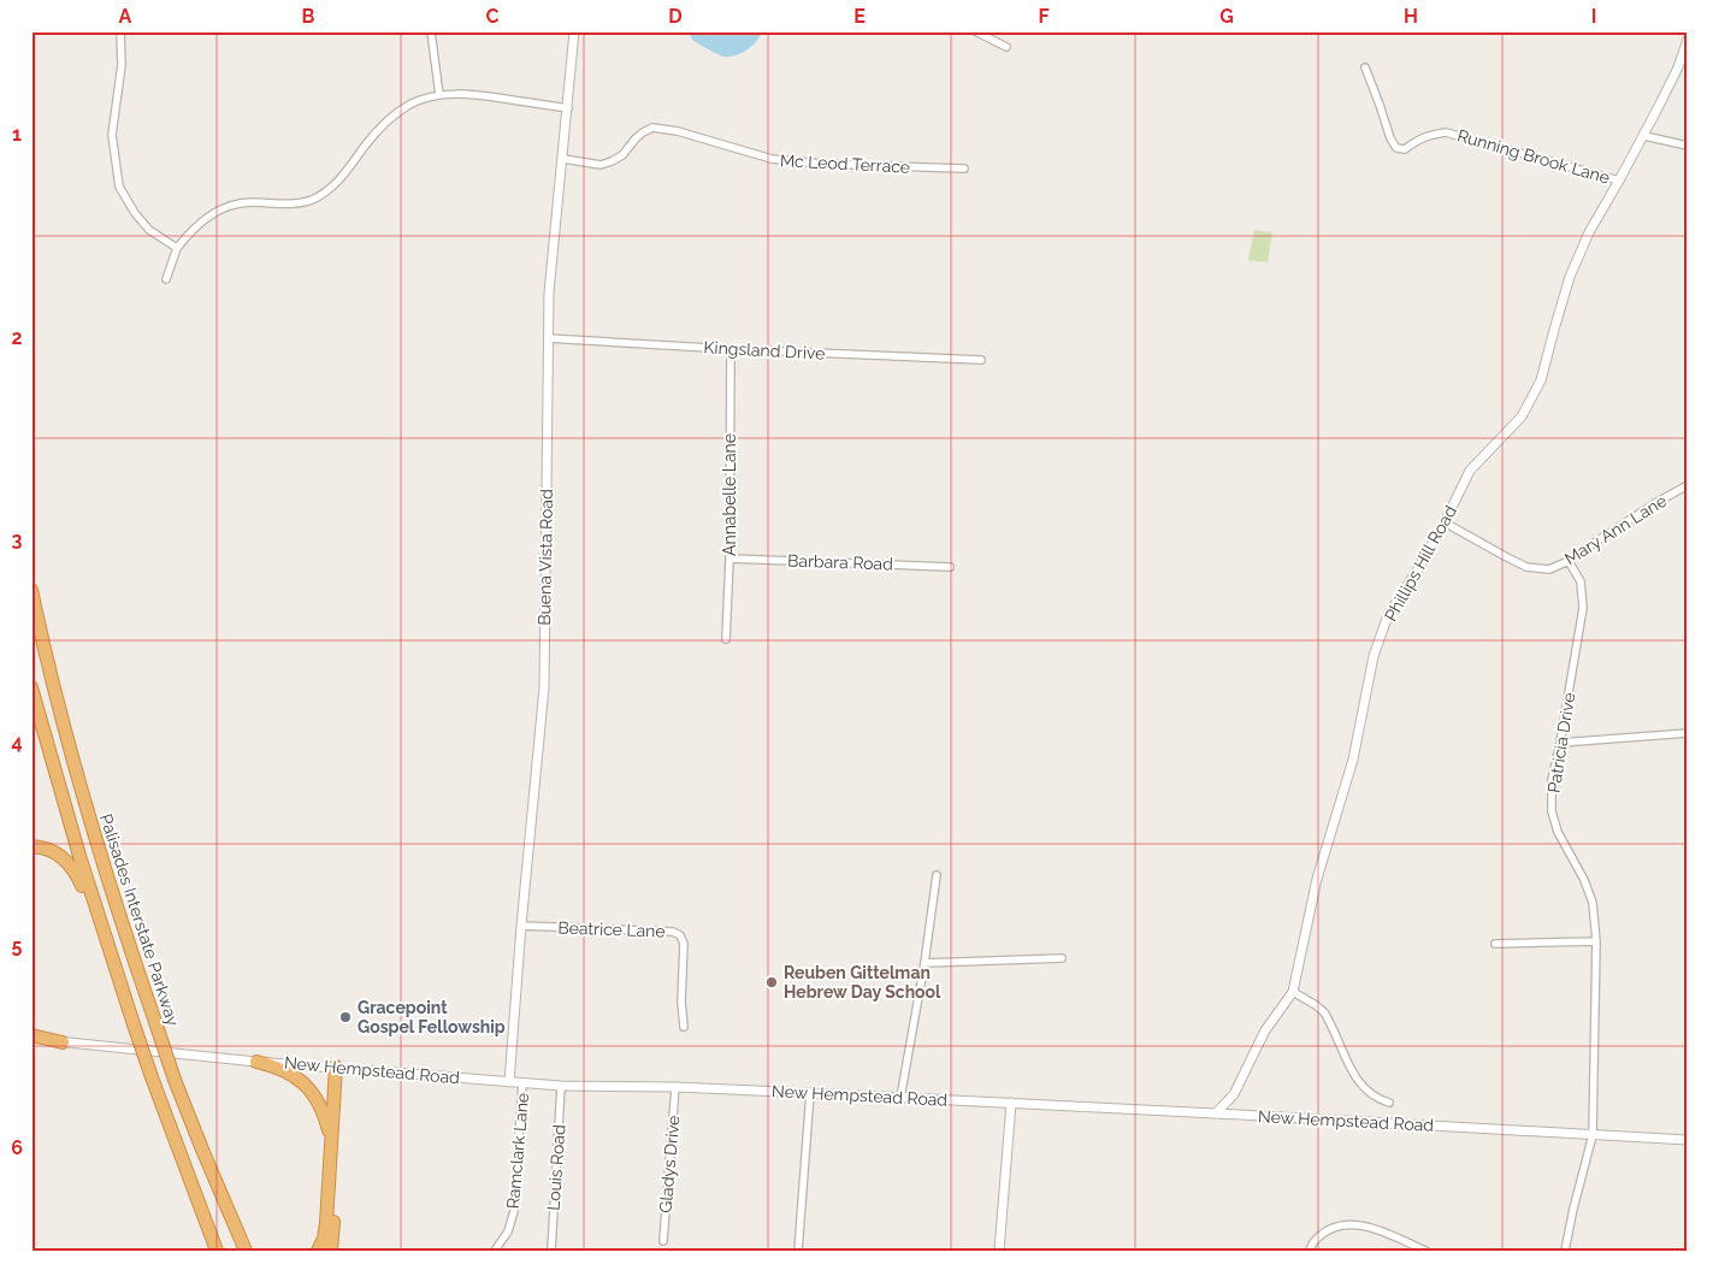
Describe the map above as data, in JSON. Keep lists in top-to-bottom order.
{
  "streets": {
    "highway": ["Palisades Interstate Parkway"],
    "street": [
      "Running Brook Lane",
      "Mc Leod Terrace",
      "Kingsland Drive",
      "Annabelle Lane",
      "Mary Ann Lane",
      "Buena Vista Road",
      "Barbara Road",
      "Phillips Hill Road",
      "Patricia Drive",
      "Beatrice Lane",
      "New Hempstead Road",
      "Ramclark Lane",
      "Gladys Drive",
      "Louis Road"
    ]
  },
  "crossings": [
    ["Running Brook Lane", "Phillips Hill Road"],
    ["Mc Leod Terrace", "Buena Vista Road"],
    ["Kingsland Drive", "Annabelle Lane"],
    ["Kingsland Drive", "Buena Vista Road"],
    ["Annabelle Lane", "Barbara Road"],
    ["Mary Ann Lane", "Phillips Hill Road"],
    ["Mary Ann Lane", "Patricia Drive"],
    ["Buena Vista Road", "Beatrice Lane"],
    ["Buena Vista Road", "New Hempstead Road"],
    ["Phillips Hill Road", "New Hempstead Road"],
    ["Patricia Drive", "New Hempstead Road"],
    ["New Hempstead Road", "Ramclark Lane"],
    ["New Hempstead Road", "Gladys Drive"],
    ["New Hempstead Road", "Louis Road"]
  ],
  "places": ["Reuben Gittelman Hebrew Day School", "Gracepoint Gospel Fellowship"],
  "grid": {
    "columns": [
      "A",
      "B",
      "C",
      "D",
      "E",
      "F",
      "G",
      "H",
      "I"
    ],
    "rows": [
      "1",
      "2",
      "3",
      "4",
      "5",
      "6"
    ]
  }
}
